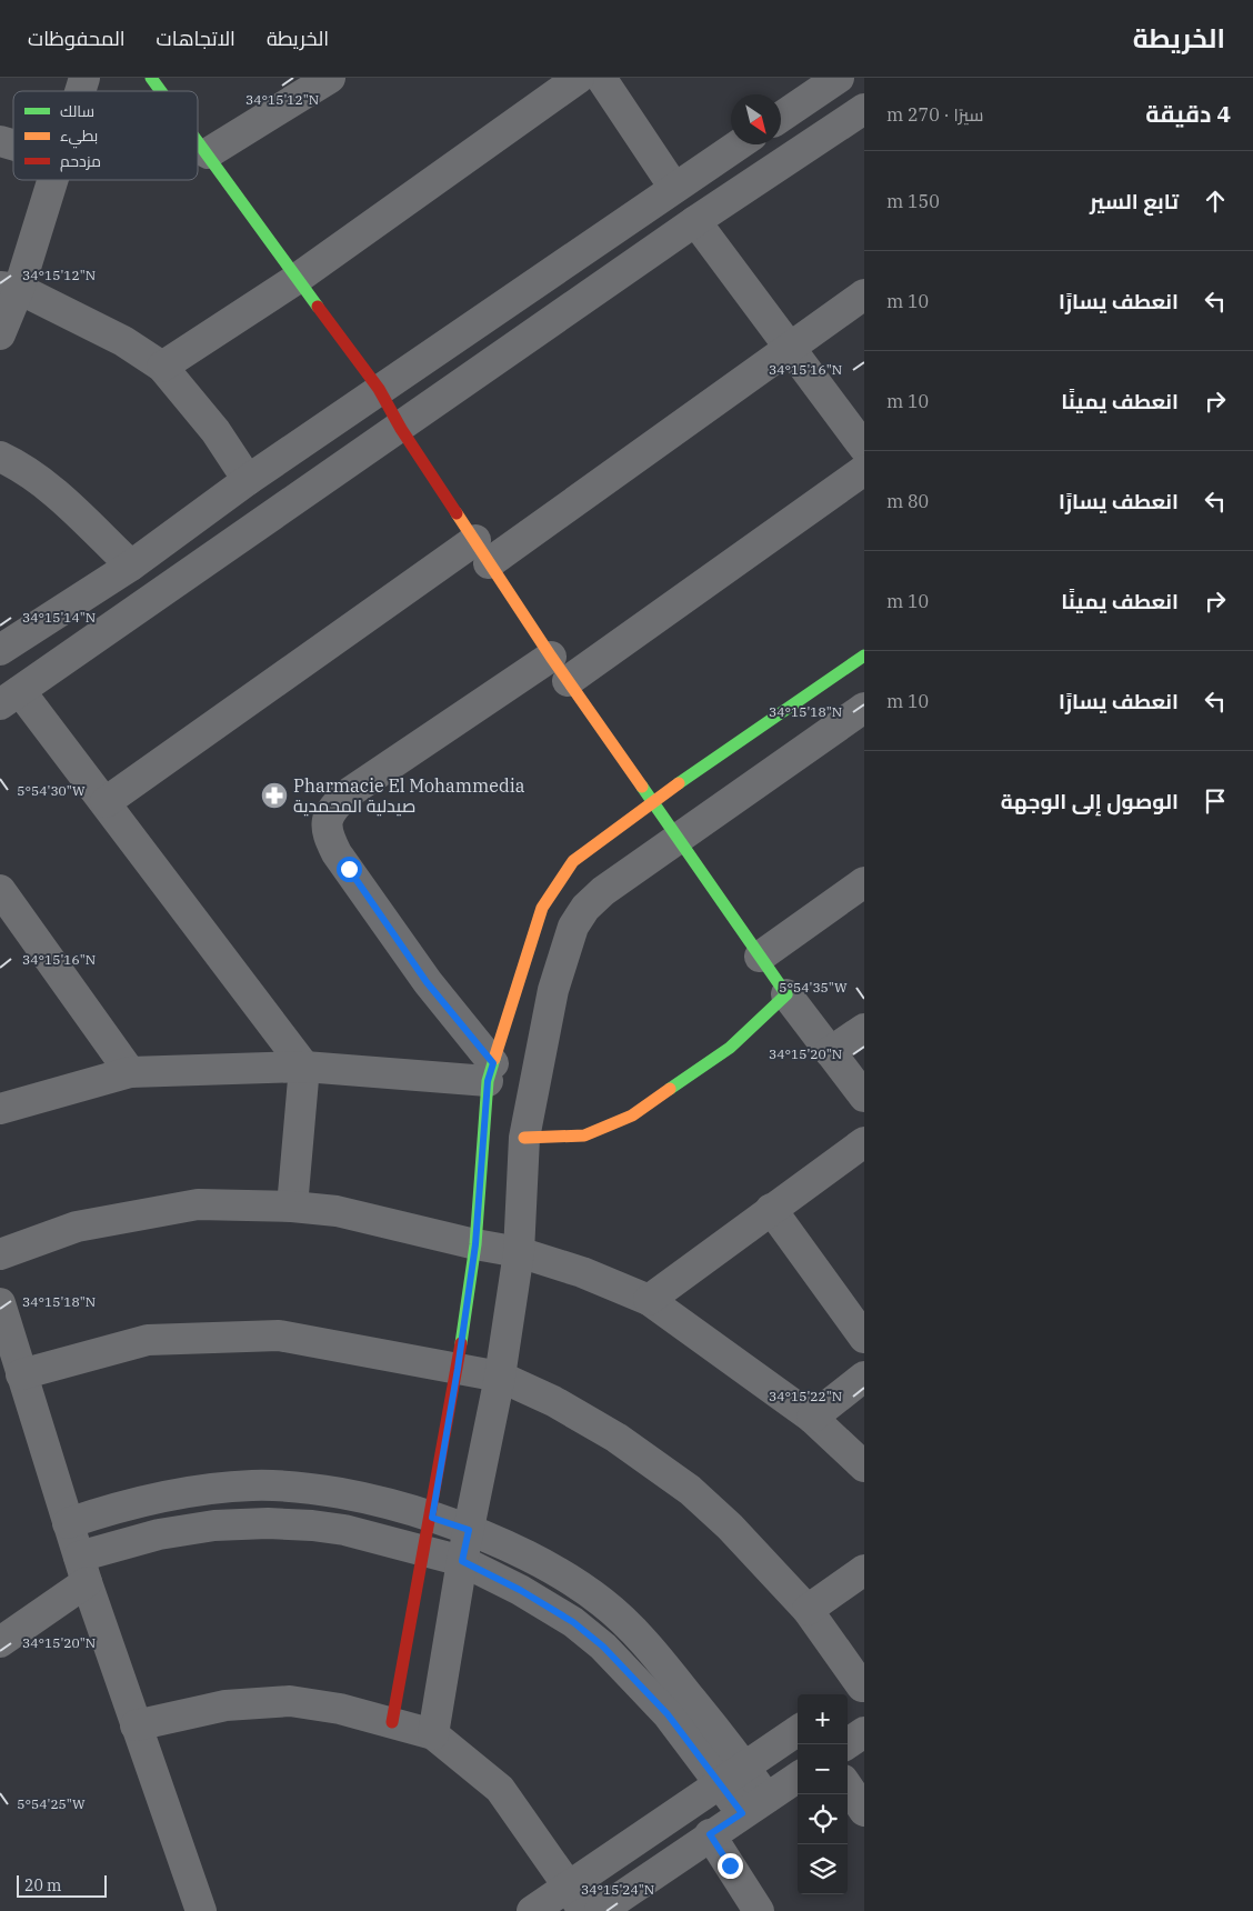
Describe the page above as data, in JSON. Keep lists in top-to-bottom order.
{
  "places": {
    "pharmacy": ["Pharmacie El Mohammedia صيدلية المحمدية"]
  },
  "legend": ["سالك", "بطيء", "مزدحم"],
  "scale_bar": "20 m",
  "north": "bottom right",
  "page": {
    "header": "الخريطة",
    "nav": ["الخريطة", "الاتجاهات", "المحفوظات"],
    "heading": ["4 دقيقة", "سيرًا · 270 m"],
    "list": [
      ["تابع السير", "150 m"],
      ["انعطف يسارًا", "10 m"],
      ["انعطف يمينًا", "10 m"],
      ["انعطف يسارًا", "80 m"],
      ["انعطف يمينًا", "10 m"],
      ["انعطف يسارًا", "10 m"],
      "الوصول إلى الوجهة"
    ],
    "map_buttons": ["+", "−"],
    "scale": "20 m"
  },
  "coordinates": [
    "34°15'12\"N",
    "34°15'16\"N",
    "34°15'14\"N",
    "34°15'18\"N",
    "5°54'30\"W",
    "5°54'35\"W",
    "34°15'20\"N",
    "34°15'22\"N",
    "5°54'25\"W",
    "34°15'24\"N"
  ]
}
